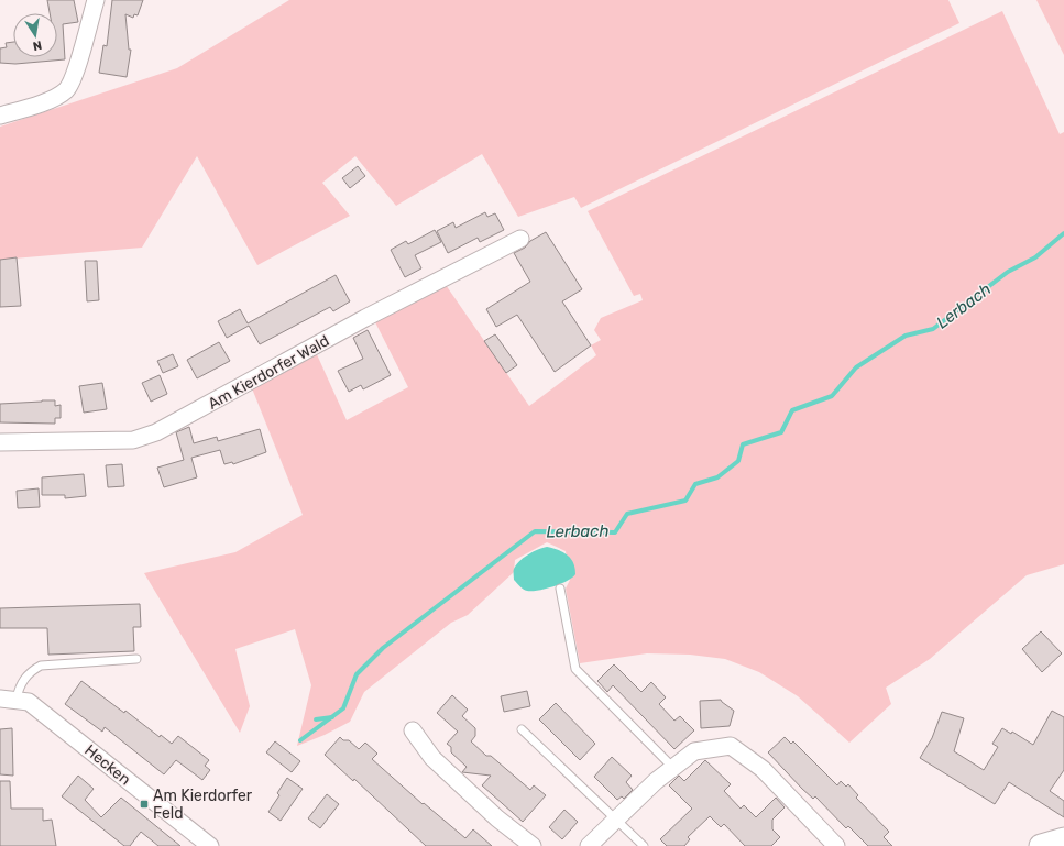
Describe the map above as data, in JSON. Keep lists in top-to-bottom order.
{
  "streets": {
    "street": ["Am Kierdorfer Wald", "Hecken"]
  },
  "water": ["Lerbach"],
  "places": {
    "transit": ["Am Kierdorfer Feld"]
  },
  "north": "bottom"
}
